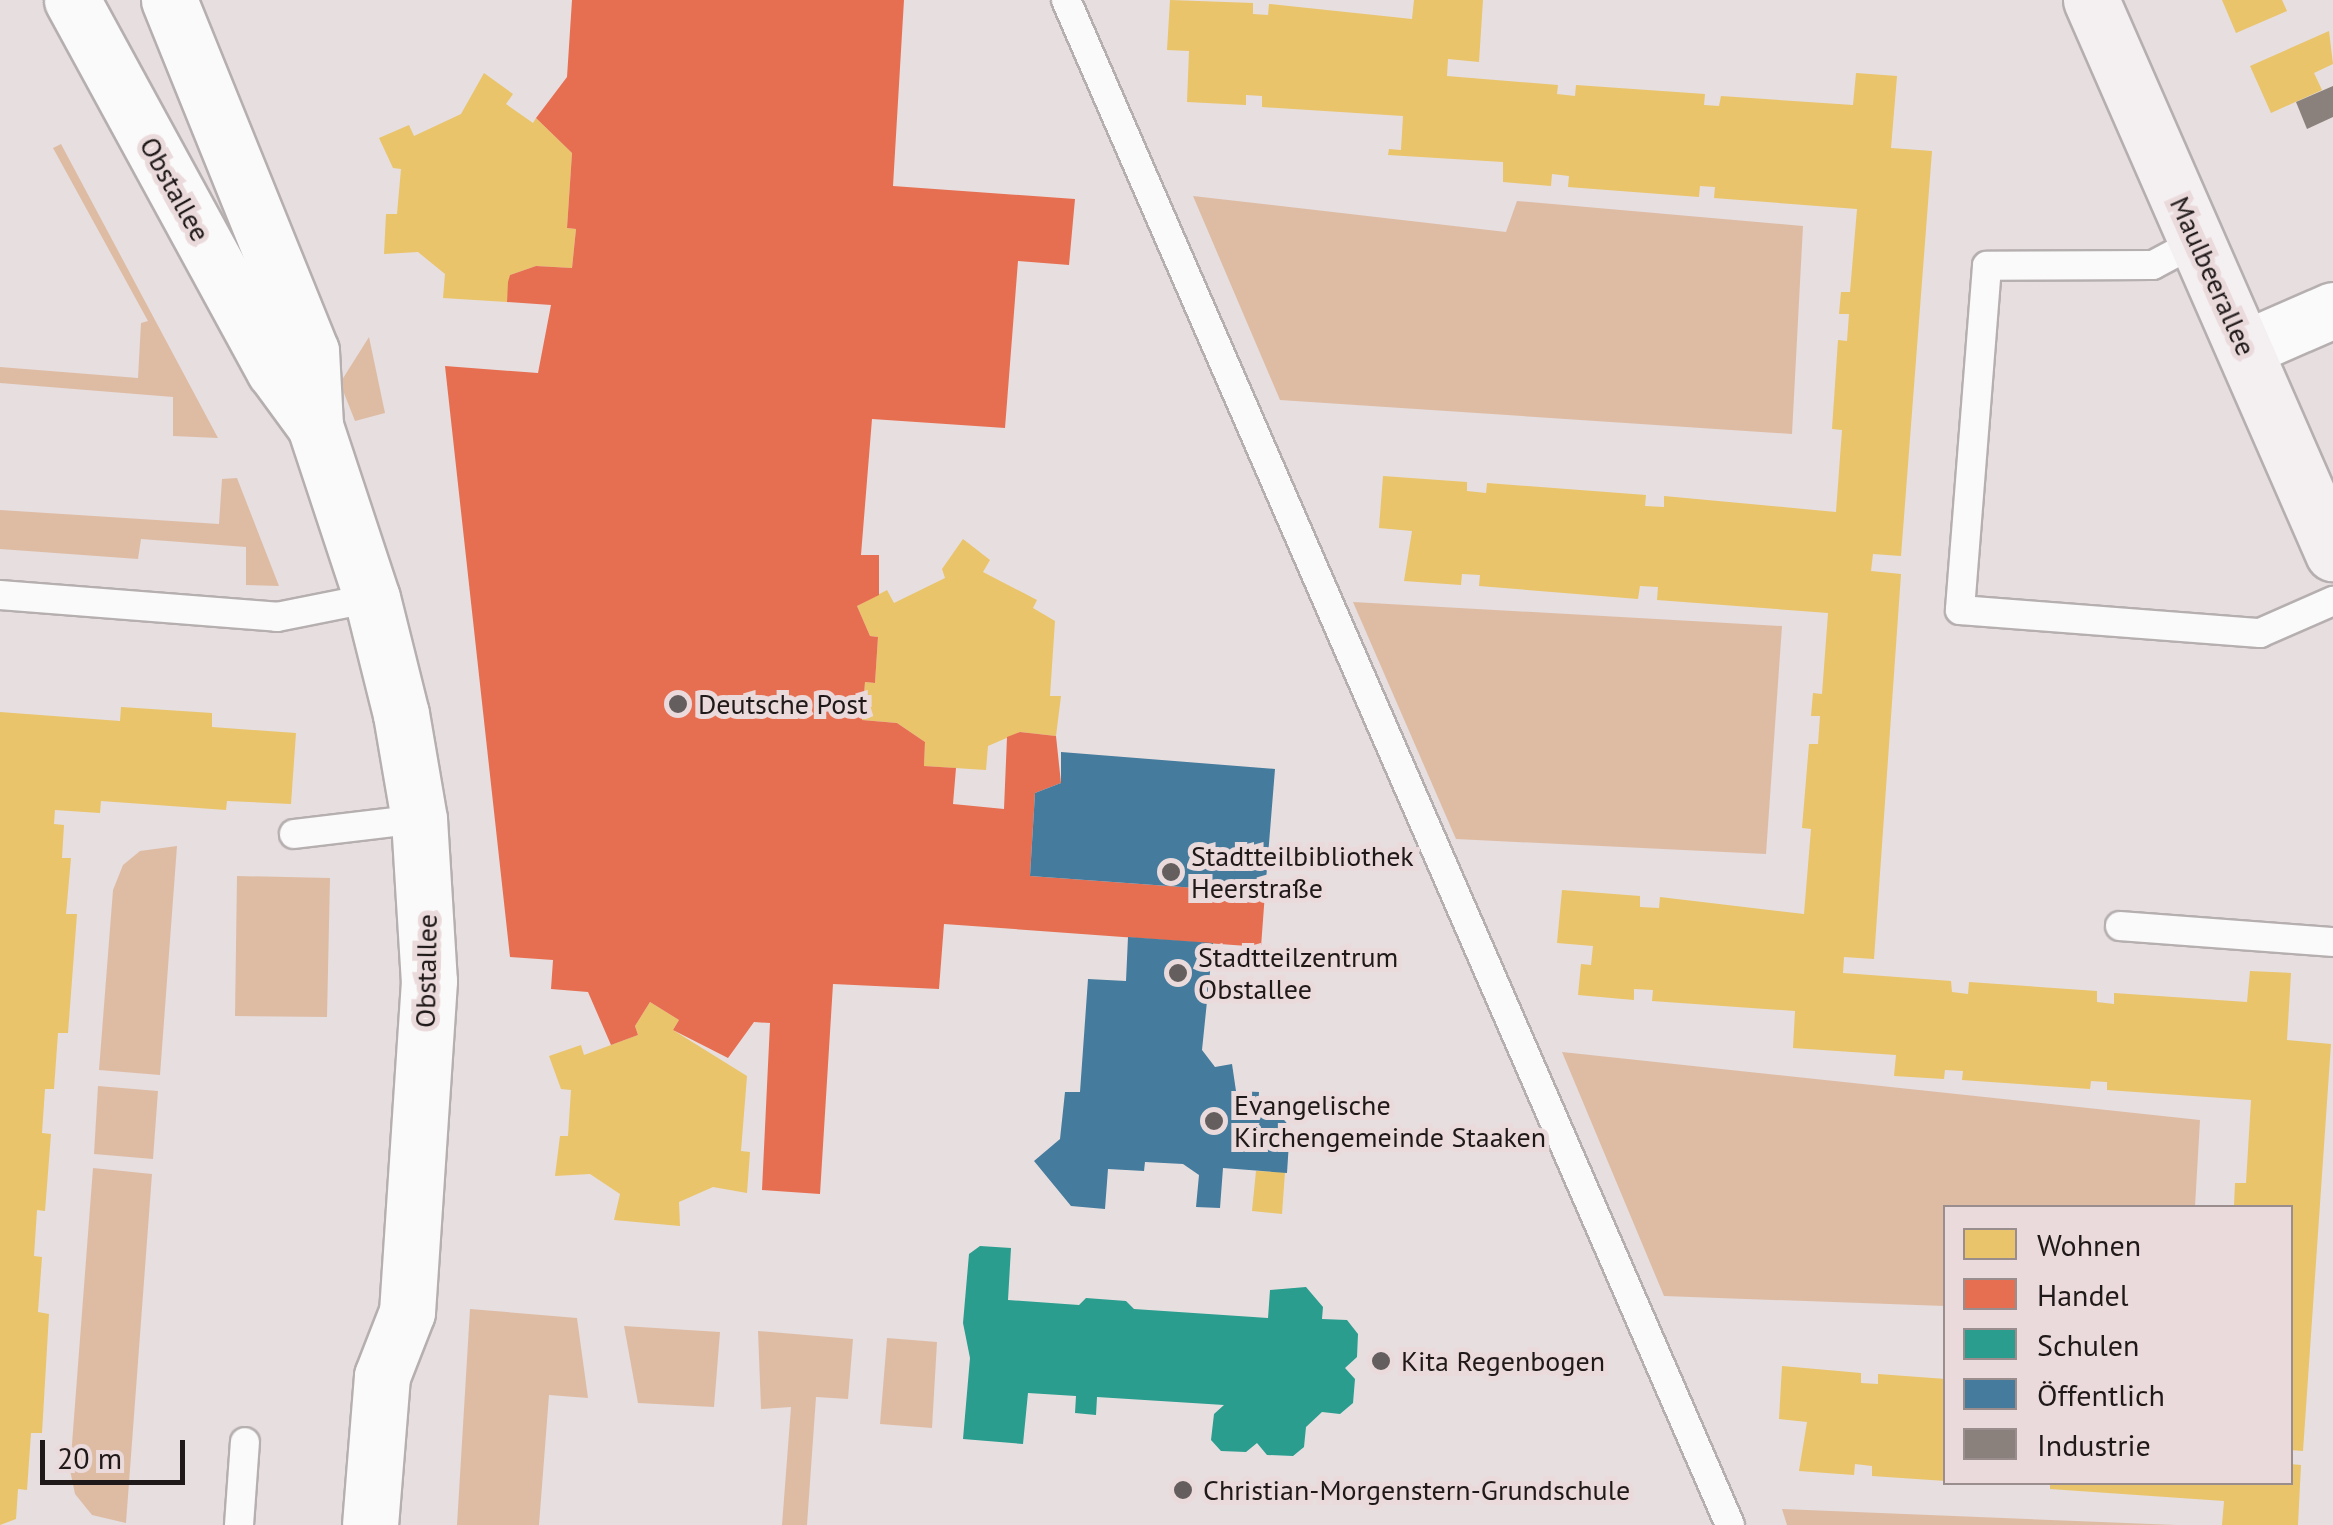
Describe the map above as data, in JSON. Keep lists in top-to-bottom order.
{
  "streets": {
    "street": ["Obstallee", "Maulbeerallee"]
  },
  "places": [
    "Deutsche Post",
    "Stadtteilbibliothek Heerstraße",
    "Stadtteilzentrum Obstallee",
    "Evangelische Kirchengemeinde Staaken",
    "Kita Regenbogen",
    "Christian-Morgenstern-Grundschule"
  ],
  "legend": [
    "Wohnen",
    "Handel",
    "Schulen",
    "Öffentlich",
    "Industrie"
  ],
  "scale_bar": "20 m"
}
